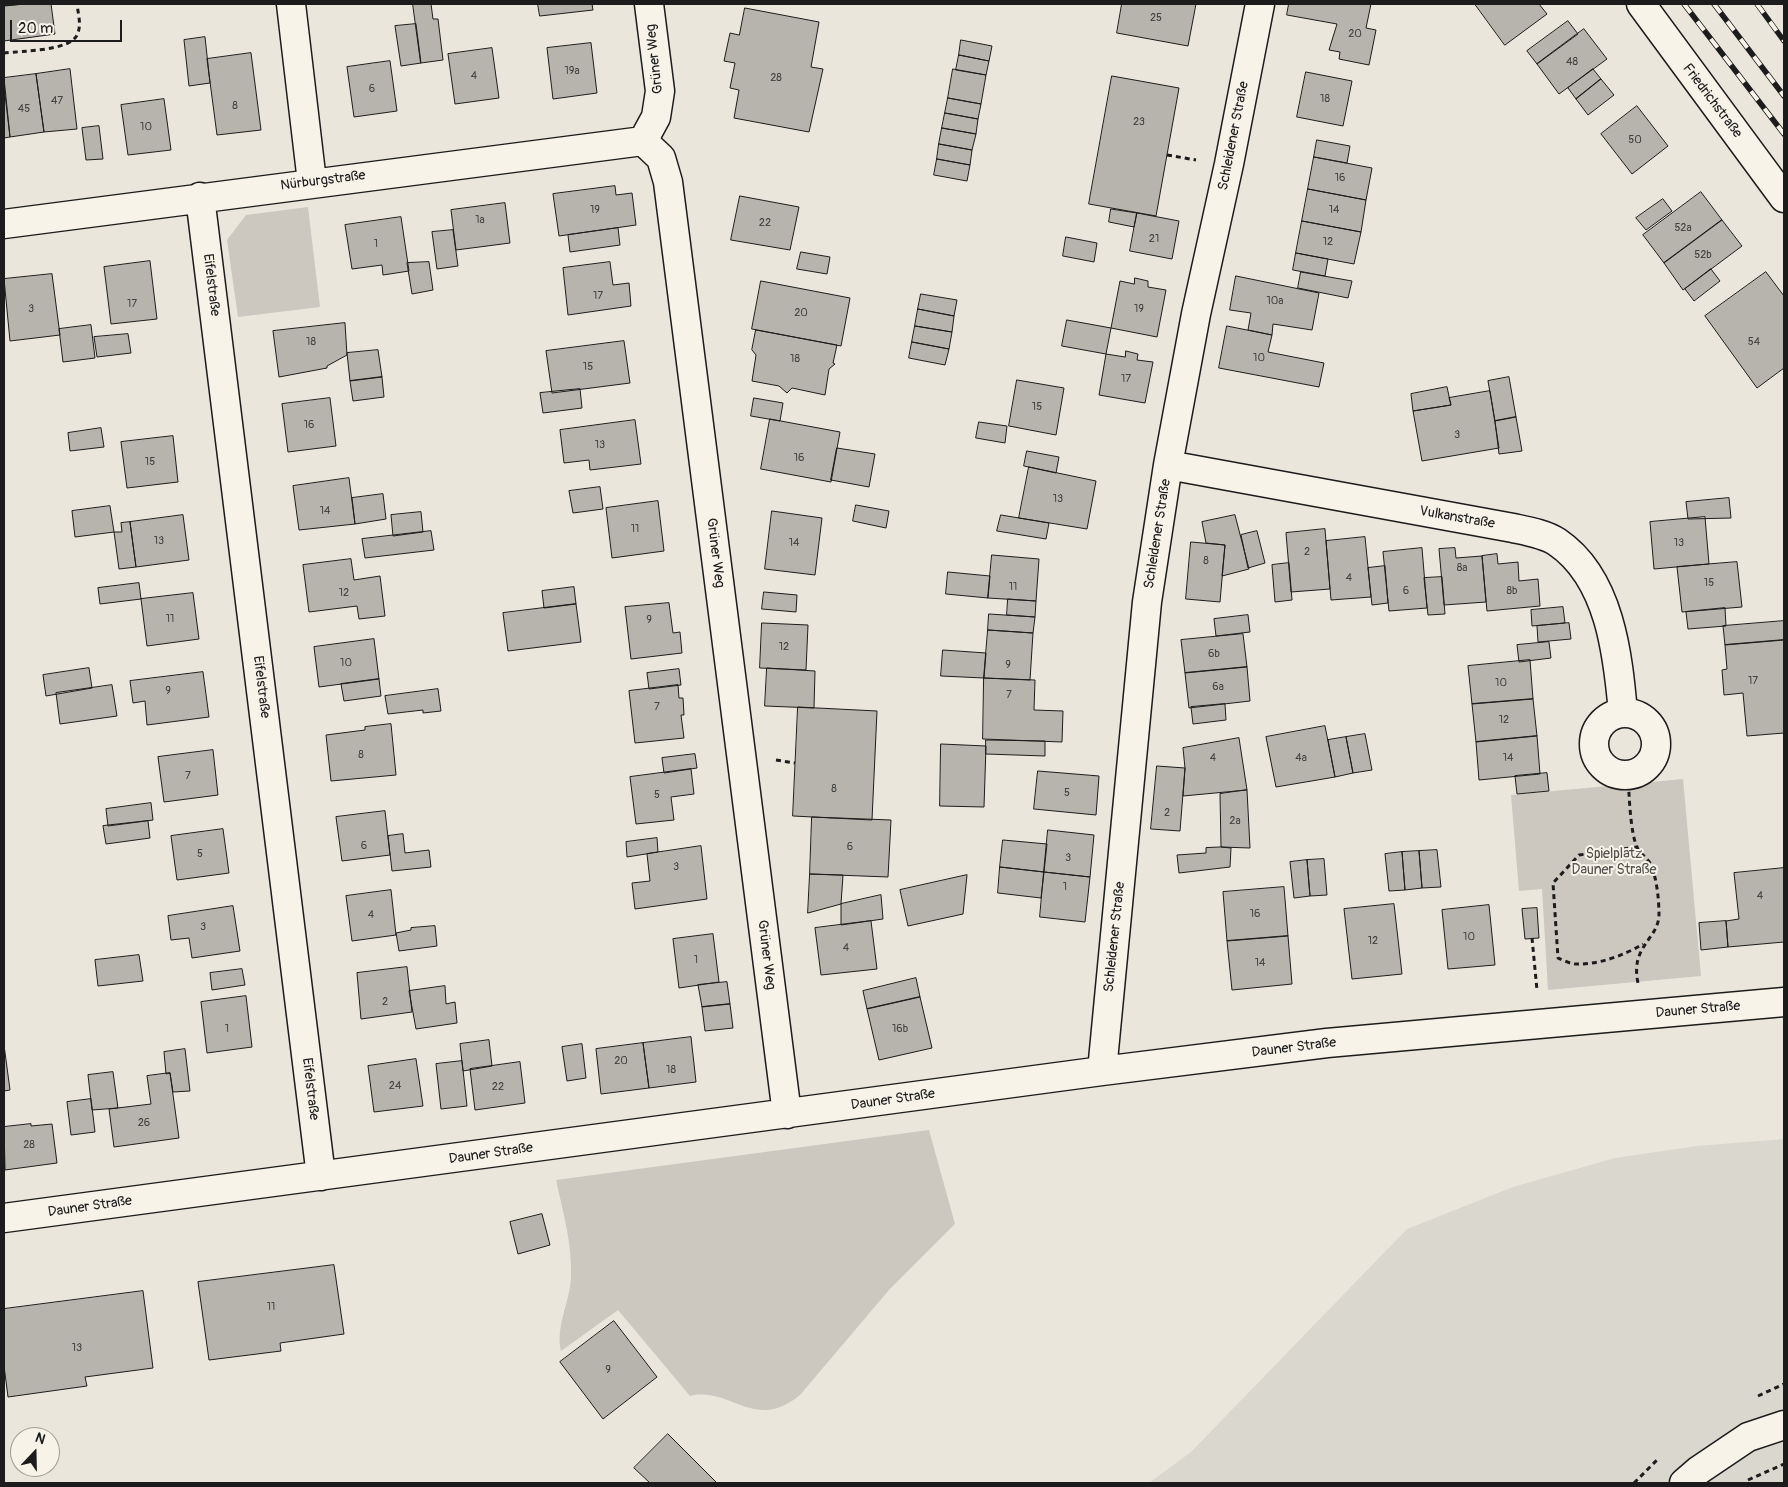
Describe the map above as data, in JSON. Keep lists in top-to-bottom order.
{
  "streets": {
    "street": [
      "Grüner Weg",
      "Friedrichstraße",
      "Schleidener Straße",
      "Nürburgstraße",
      "Eifelstraße",
      "Vulkanstraße",
      "Dauner Straße"
    ]
  },
  "crossings": [
    ["Grüner Weg", "Nürburgstraße"],
    ["Grüner Weg", "Dauner Straße"],
    ["Schleidener Straße", "Vulkanstraße"],
    ["Schleidener Straße", "Dauner Straße"],
    ["Nürburgstraße", "Eifelstraße"],
    ["Eifelstraße", "Dauner Straße"]
  ],
  "parks": ["Spielplatz Dauner Straße"],
  "house_numbers": [
    "25",
    "20",
    "48",
    "19a",
    "4",
    "28",
    "6",
    "18",
    "47",
    "8",
    "45",
    "23",
    "10",
    "50",
    "16",
    "19",
    "14",
    "1a",
    "22",
    "52a",
    "21",
    "12",
    "1",
    "52b",
    "17",
    "10a",
    "17",
    "3",
    "19",
    "20",
    "18",
    "54",
    "10",
    "18",
    "15",
    "17",
    "15",
    "16",
    "3",
    "13",
    "16",
    "15",
    "13",
    "14",
    "11",
    "13",
    "14",
    "13",
    "2",
    "8",
    "8a",
    "4",
    "15",
    "11",
    "6",
    "8b",
    "12",
    "11",
    "9",
    "12",
    "6b",
    "10",
    "9",
    "17",
    "10",
    "6a",
    "9",
    "7",
    "7",
    "12",
    "8",
    "4",
    "4a",
    "14",
    "7",
    "8",
    "5",
    "5",
    "2",
    "2a",
    "6",
    "6",
    "5",
    "3",
    "3",
    "1",
    "4",
    "16",
    "4",
    "3",
    "10",
    "12",
    "4",
    "1",
    "14",
    "2",
    "1",
    "16b",
    "20",
    "18",
    "24",
    "22",
    "26",
    "28",
    "11",
    "13",
    "9"
  ],
  "scale_bar": "20 m",
  "north": "top"
}
